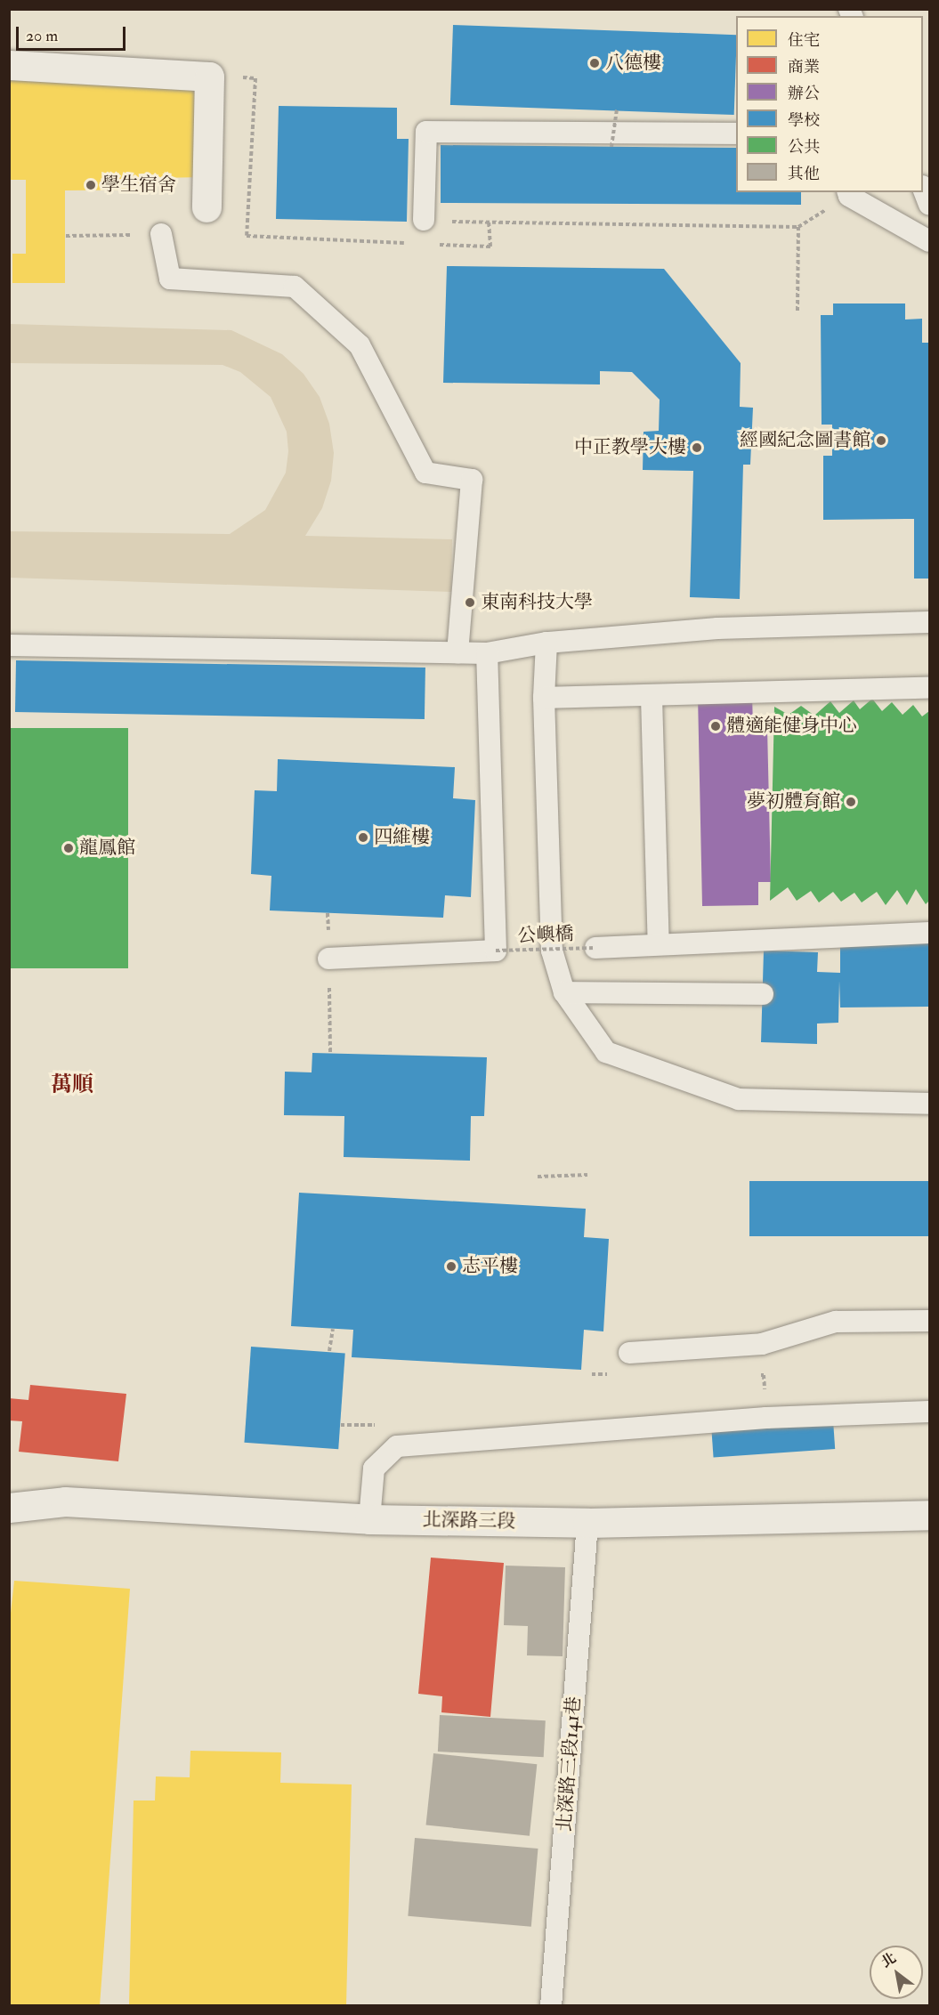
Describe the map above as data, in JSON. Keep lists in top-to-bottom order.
{
  "streets": {
    "main road": ["北深路三段"],
    "lane": ["北深路三段141巷"],
    "path": ["公嶼橋"]
  },
  "crossings": [
    ["北深路三段", "北深路三段141巷"]
  ],
  "districts": ["萬順"],
  "places": [
    "八德樓",
    "學生宿舍",
    "經國紀念圖書館",
    "中正教學大樓",
    "東南科技大學",
    "體適能健身中心",
    "夢初體育館",
    "四維樓",
    "龍鳳館",
    "志平樓"
  ],
  "legend": [
    "住宅",
    "商業",
    "辦公",
    "學校",
    "公共",
    "其他"
  ],
  "scale_bar": "20 m",
  "north": "top left"
}
